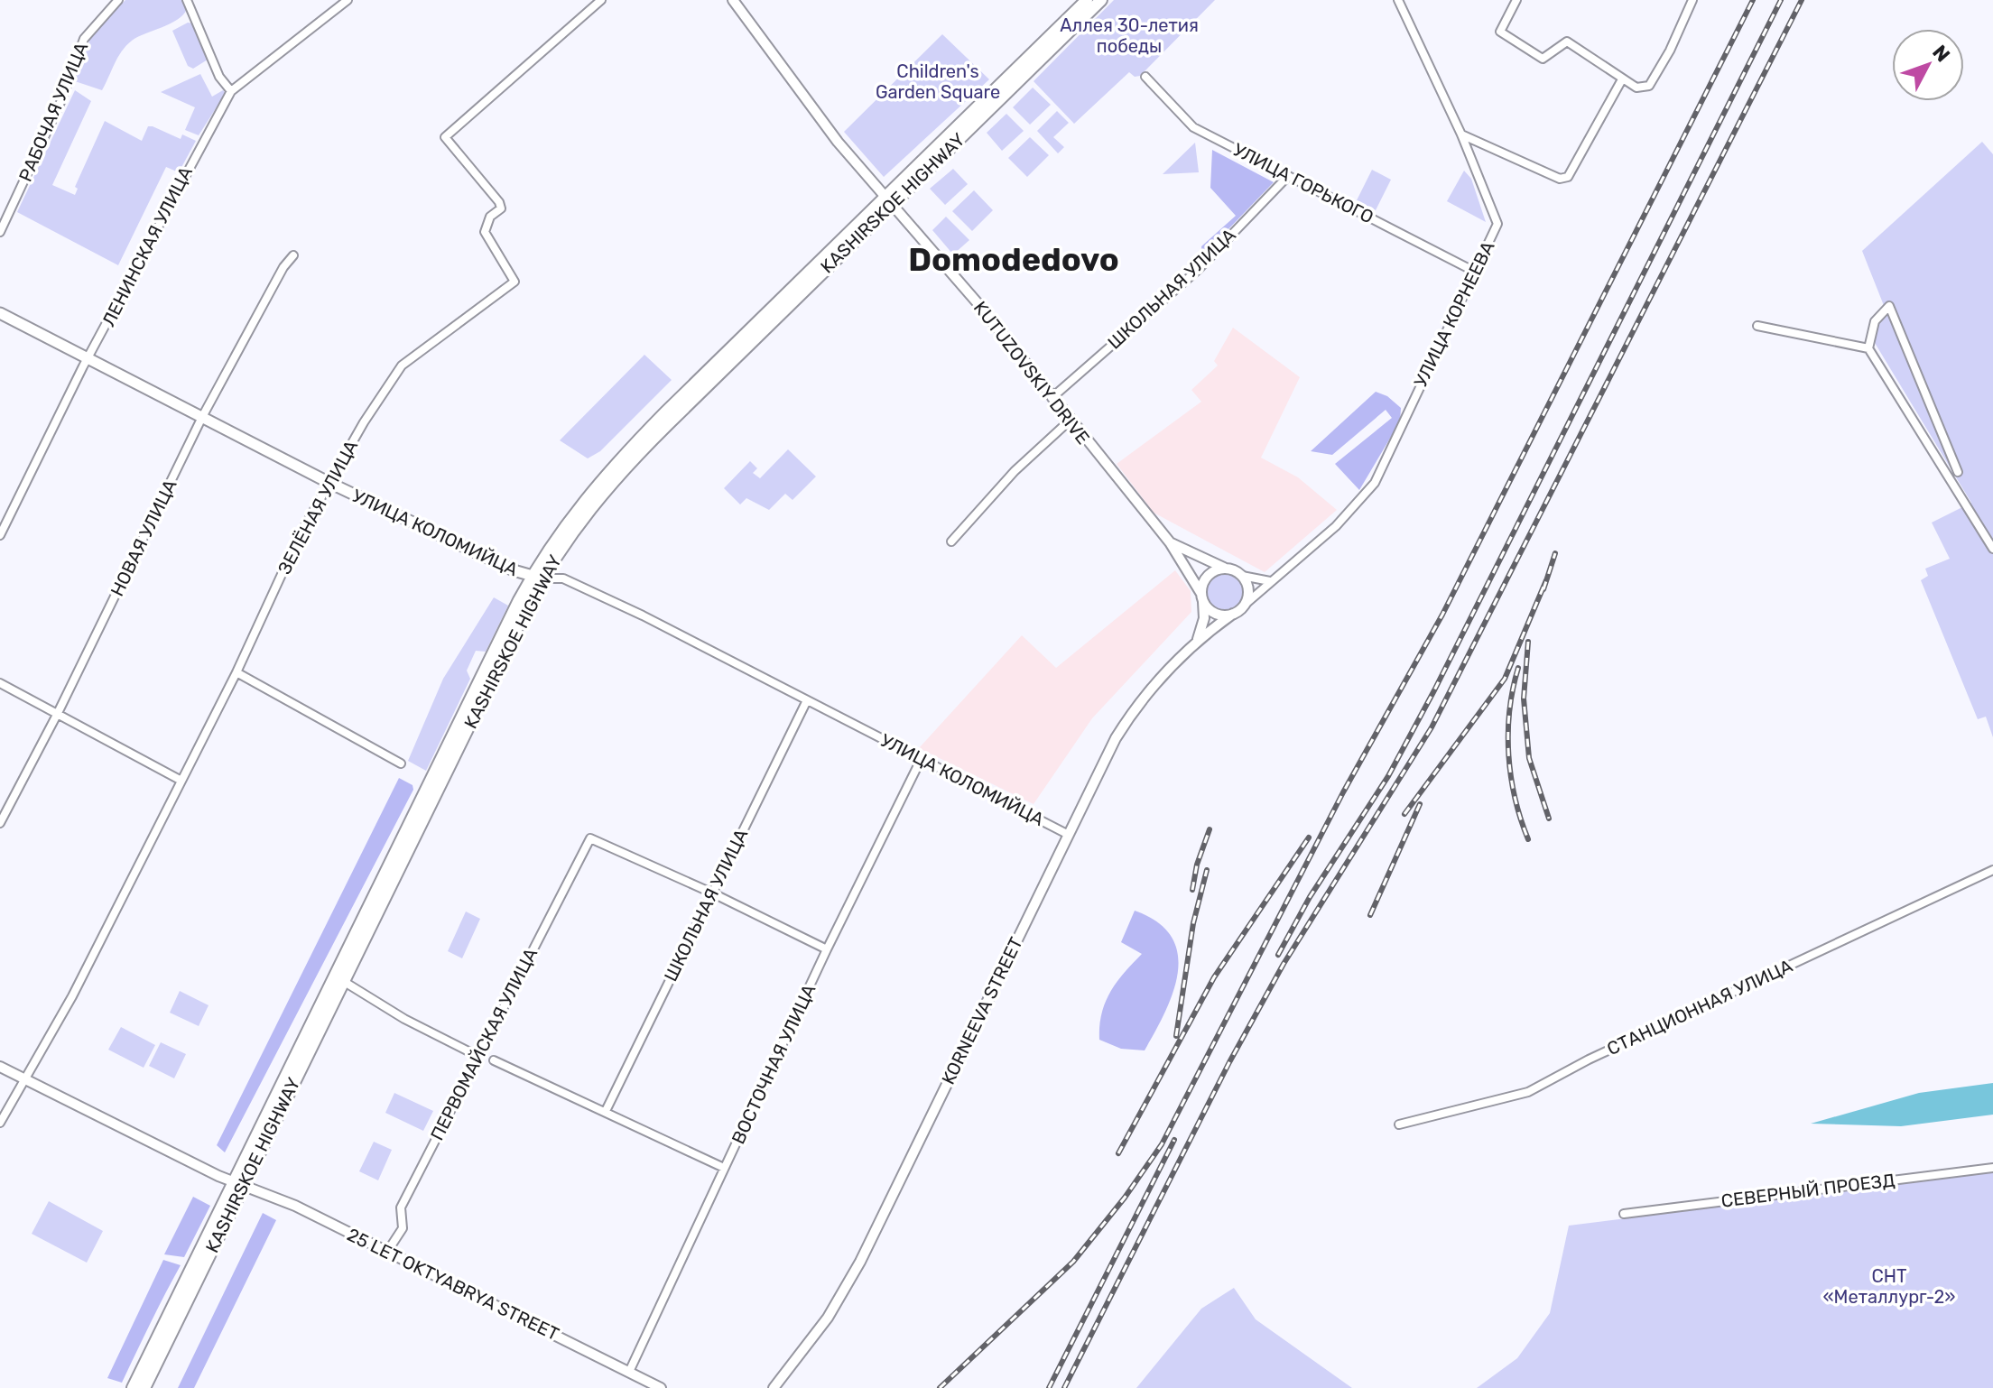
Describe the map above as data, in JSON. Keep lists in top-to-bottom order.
{
  "streets": {
    "main road": ["KASHIRSKOE HIGHWAY", "УЛИЦА КОЛОМИЙЦА"],
    "street": [
      "РАБОЧАЯ УЛИЦА",
      "УЛИЦА ГОРЬКОГО",
      "ЛЕНИНСКАЯ УЛИЦА",
      "ШКОЛЬНАЯ УЛИЦА",
      "УЛИЦА КОРНЕЕВА",
      "KUTUZOVSKIY DRIVE",
      "ЗЕЛЁНАЯ УЛИЦА",
      "НОВАЯ УЛИЦА",
      "СТАНЦИОННАЯ УЛИЦА",
      "KORNEEVA STREET",
      "ПЕРВОМАЙСКАЯ УЛИЦА",
      "ВОСТОЧНАЯ УЛИЦА",
      "СЕВЕРНЫЙ ПРОЕЗД",
      "25 LET OKTYABRYA STREET"
    ]
  },
  "crossings": [
    ["УЛИЦА ГОРЬКОГО", "ШКОЛЬНАЯ УЛИЦА"],
    ["УЛИЦА ГОРЬКОГО", "УЛИЦА КОРНЕЕВА"],
    ["KASHIRSKOE HIGHWAY", "KUTUZOVSKIY DRIVE"],
    ["KASHIRSKOE HIGHWAY", "УЛИЦА КОЛОМИЙЦА"],
    ["KASHIRSKOE HIGHWAY", "25 LET OKTYABRYA STREET"],
    ["ЛЕНИНСКАЯ УЛИЦА", "УЛИЦА КОЛОМИЙЦА"],
    ["ШКОЛЬНАЯ УЛИЦА", "KUTUZOVSKIY DRIVE"],
    ["ШКОЛЬНАЯ УЛИЦА", "УЛИЦА КОЛОМИЙЦА"],
    ["ШКОЛЬНАЯ УЛИЦА", "ПЕРВОМАЙСКАЯ УЛИЦА"],
    ["KUTUZOVSKIY DRIVE", "KORNEEVA STREET"],
    ["ЗЕЛЁНАЯ УЛИЦА", "УЛИЦА КОЛОМИЙЦА"],
    ["ЗЕЛЁНАЯ УЛИЦА", "25 LET OKTYABRYA STREET"],
    ["УЛИЦА КОЛОМИЙЦА", "НОВАЯ УЛИЦА"],
    ["УЛИЦА КОЛОМИЙЦА", "KORNEEVA STREET"],
    ["УЛИЦА КОЛОМИЙЦА", "ВОСТОЧНАЯ УЛИЦА"],
    ["ПЕРВОМАЙСКАЯ УЛИЦА", "25 LET OKTYABRYA STREET"],
    ["ВОСТОЧНАЯ УЛИЦА", "25 LET OKTYABRYA STREET"]
  ],
  "districts": ["Domodedovo"],
  "parks": ["Аллея 30-летия победы", "Children's Garden Square", "СНТ «Металлург-2»"],
  "north": "top right"
}
